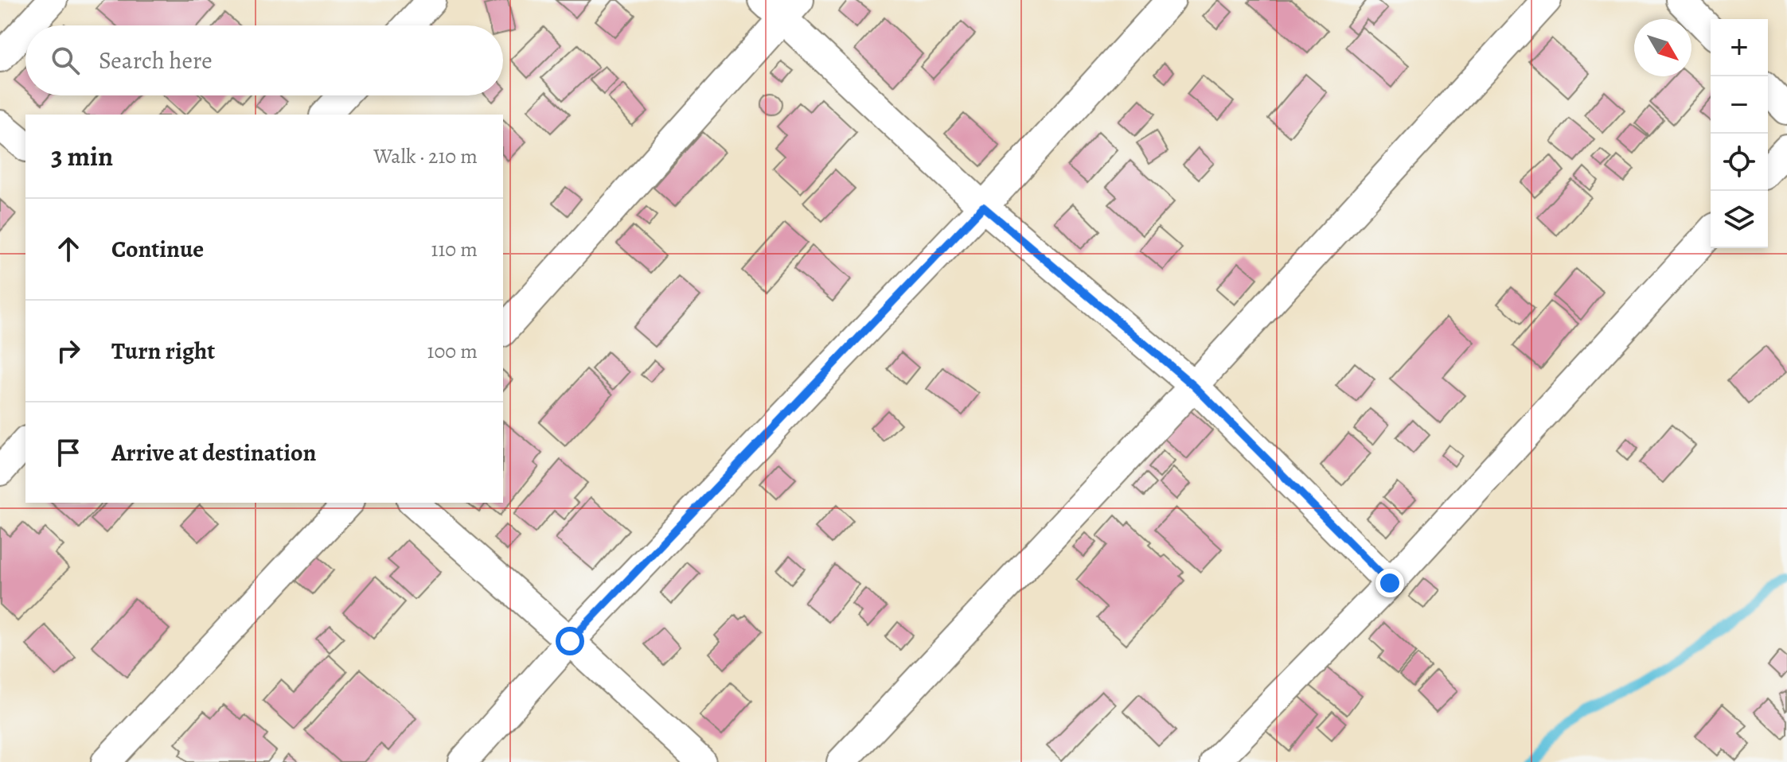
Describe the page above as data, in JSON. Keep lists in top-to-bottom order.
{
  "north": "bottom right",
  "page": {
    "map_buttons": ["+", "−"],
    "search": "Search here",
    "heading": ["3 min", "Walk · 210 m"],
    "list": [
      ["Continue", "110 m"],
      ["Turn right", "100 m"],
      "Arrive at destination"
    ]
  }
}
